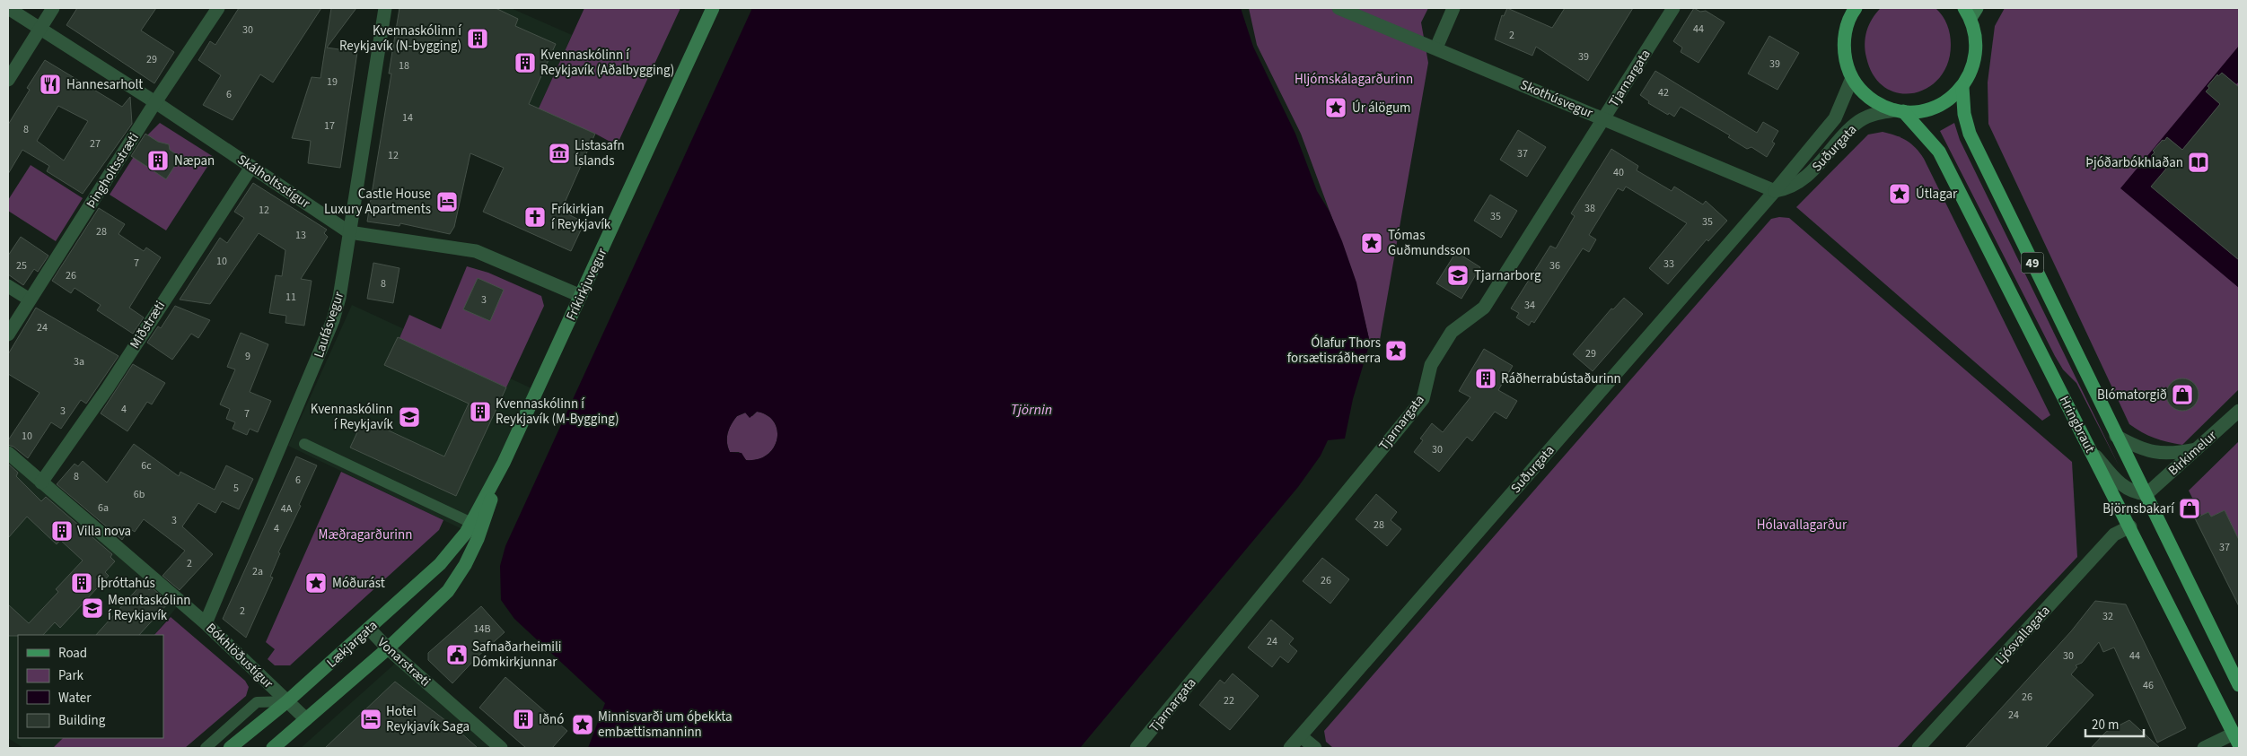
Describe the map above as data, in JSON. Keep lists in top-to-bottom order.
{
  "streets": {
    "main road": [
      "49",
      "Fríkirkjuvegur",
      "Hringbraut",
      "Lækjargata"
    ],
    "street": [
      "Tjarnargata",
      "Skothúsvegur",
      "Suðurgata",
      "Þingholtsstræti",
      "Skálholtsstígur",
      "Miðstræti",
      "Laufásvegur",
      "Birkimelur",
      "Ljósvallagata",
      "Bókhlöðustígur",
      "Vonarstræti"
    ]
  },
  "crossings": [
    ["Tjarnargata", "Skothúsvegur"],
    ["Skothúsvegur", "Suðurgata"],
    ["Suðurgata", "49"],
    ["Suðurgata", "Hringbraut"],
    ["Þingholtsstræti", "Skálholtsstígur"],
    ["Skálholtsstígur", "Fríkirkjuvegur"],
    ["Skálholtsstígur", "Miðstræti"],
    ["Skálholtsstígur", "Laufásvegur"],
    ["49", "Hringbraut"],
    ["49", "Birkimelur"],
    ["Fríkirkjuvegur", "Lækjargata"],
    ["Miðstræti", "Bókhlöðustígur"],
    ["Laufásvegur", "Bókhlöðustígur"],
    ["Hringbraut", "Ljósvallagata"],
    ["Lækjargata", "Bókhlöðustígur"],
    ["Lækjargata", "Vonarstræti"]
  ],
  "water": ["Tjörnin"],
  "parks": ["Hljómskálagarðurinn", "Hólavallagarður", "Mæðragarðurinn"],
  "places": {
    "building": [
      "Kvennaskólinn í Reykjavík (N-bygging)",
      "Kvennaskólinn í Reykjavík (Aðalbygging)",
      "Næpan",
      "Ráðherrabústaðurinn",
      "Kvennaskólinn í Reykjavík (M-Bygging)",
      "Villa nova",
      "Íþróttahús",
      "Iðnó"
    ],
    "restaurant": ["Hannesarholt"],
    "place": [
      "Úr álögum",
      "Útlagar",
      "Tómas Guðmundsson",
      "Ólafur Thors forsætisráðherra",
      "Móðurást",
      "Minnisvarði um óþekkta embættismanninn"
    ],
    "museum": ["Listasafn Íslands"],
    "library": ["Þjóðarbókhlaðan"],
    "hotel": ["Castle House Luxury Apartments", "Hotel Reykjavík Saga"],
    "church": ["Fríkirkjan í Reykjavík"],
    "school or university": ["Tjarnarborg", "Kvennaskólinn í Reykjavík", "Menntaskólinn í Reykjavík"],
    "shop": ["Blómatorgið", "Björnsbakarí"],
    "public building": ["Safnaðarheimili Dómkirkjunnar"]
  },
  "house_numbers": [
    "44",
    "30",
    "2",
    "39",
    "29",
    "39",
    "18",
    "19",
    "42",
    "6",
    "14",
    "17",
    "8",
    "27",
    "37",
    "12",
    "40",
    "38",
    "12",
    "35",
    "35",
    "28",
    "13",
    "10",
    "7",
    "33",
    "25",
    "36",
    "26",
    "8",
    "11",
    "3",
    "34",
    "24",
    "29",
    "9",
    "3a",
    "4",
    "3",
    "7",
    "10",
    "30",
    "6c",
    "8",
    "6",
    "5",
    "6b",
    "6a",
    "4A",
    "3",
    "28",
    "4",
    "37",
    "2",
    "2a",
    "26",
    "2",
    "32",
    "14B",
    "24",
    "30",
    "44",
    "46",
    "26",
    "22",
    "24"
  ],
  "legend": [
    "Road",
    "Park",
    "Water",
    "Building"
  ],
  "scale_bar": "20 m"
}
